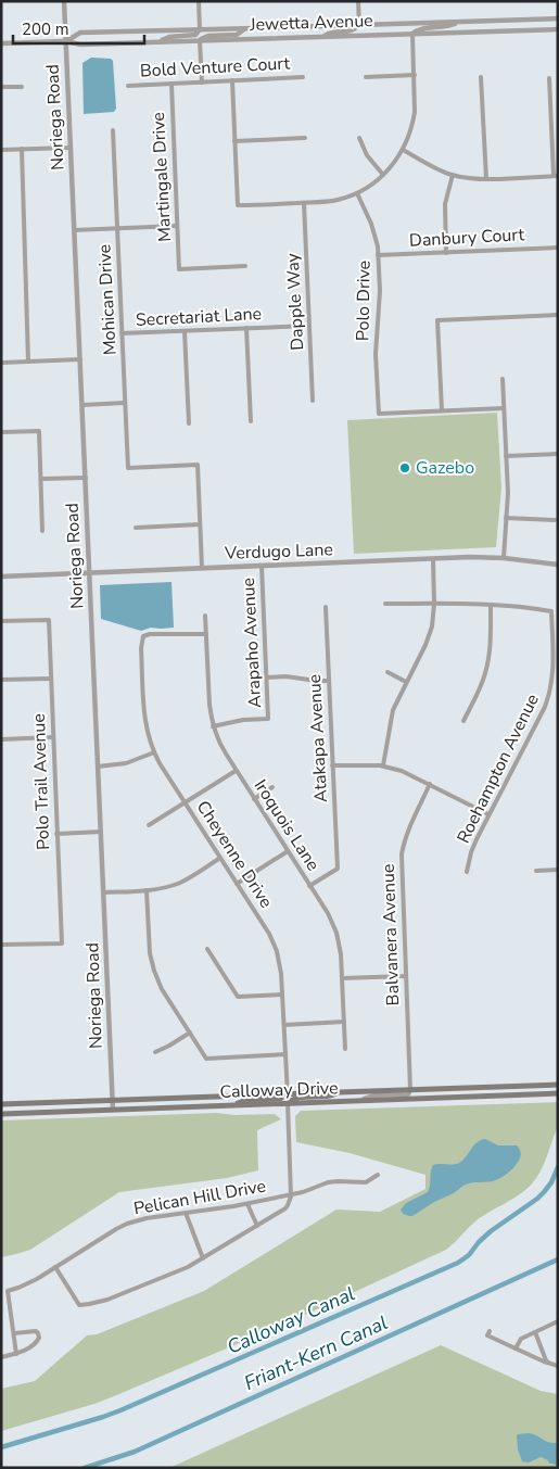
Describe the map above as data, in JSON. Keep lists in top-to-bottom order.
{
  "streets": {
    "main road": ["Calloway Drive"],
    "street": [
      "Jewetta Avenue",
      "Bold Venture Court",
      "Noriega Road",
      "Martingale Drive",
      "Danbury Court",
      "Mohican Drive",
      "Polo Drive",
      "Dapple Way",
      "Secretariat Lane",
      "Verdugo Lane",
      "Arapaho Avenue",
      "Atakapa Avenue",
      "Roehampton Avenue",
      "Polo Trail Avenue",
      "Iroquois Lane",
      "Cheyenne Drive",
      "Balvanera Avenue",
      "Pelican Hill Drive"
    ]
  },
  "crossings": [
    ["Jewetta Avenue", "Noriega Road"],
    ["Bold Venture Court", "Martingale Drive"],
    ["Noriega Road", "Verdugo Lane"],
    ["Noriega Road", "Calloway Drive"],
    ["Danbury Court", "Polo Drive"],
    ["Mohican Drive", "Secretariat Lane"],
    ["Dapple Way", "Secretariat Lane"],
    ["Verdugo Lane", "Arapaho Avenue"],
    ["Arapaho Avenue", "Iroquois Lane"],
    ["Atakapa Avenue", "Iroquois Lane"],
    ["Iroquois Lane", "Cheyenne Drive"],
    ["Cheyenne Drive", "Calloway Drive"],
    ["Balvanera Avenue", "Calloway Drive"]
  ],
  "water": ["Calloway Canal", "Friant-Kern Canal"],
  "places": ["Gazebo"],
  "scale_bar": "200 m"
}
